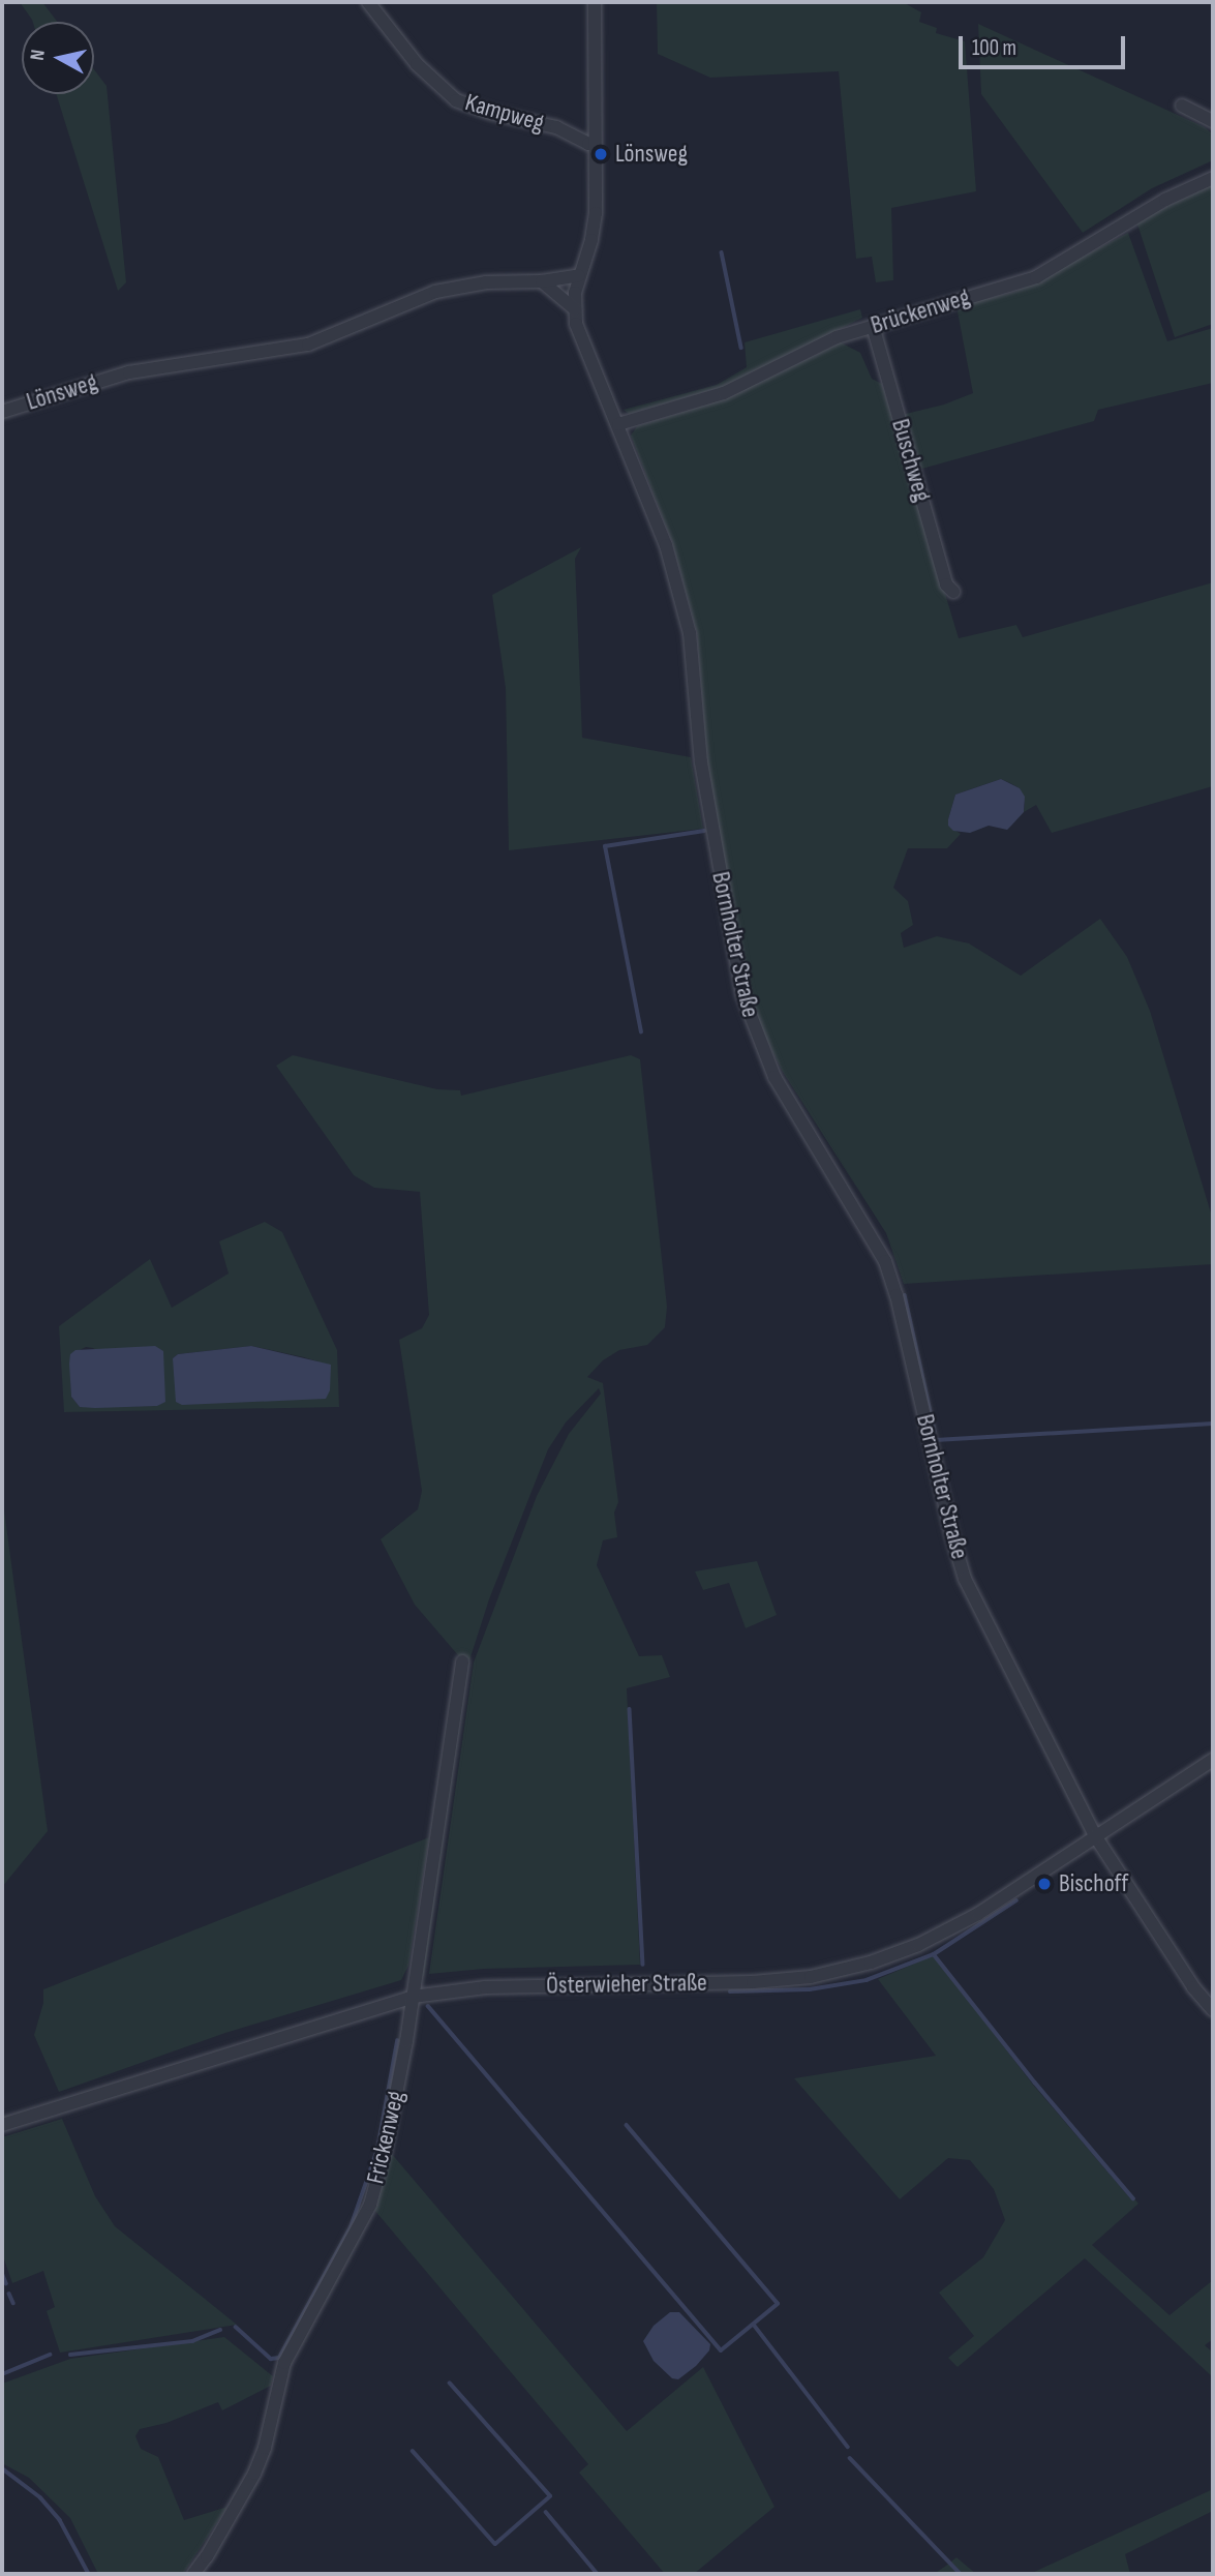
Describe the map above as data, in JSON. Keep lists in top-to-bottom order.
{
  "streets": {
    "street": [
      "Kampweg",
      "Brückenweg",
      "Lönsweg",
      "Buschweg",
      "Bornholter Straße",
      "Österwieher Straße",
      "Frickenweg"
    ]
  },
  "crossings": [
    ["Kampweg", "Bornholter Straße"],
    ["Brückenweg", "Buschweg"],
    ["Brückenweg", "Bornholter Straße"],
    ["Lönsweg", "Bornholter Straße"],
    ["Bornholter Straße", "Österwieher Straße"],
    ["Österwieher Straße", "Frickenweg"]
  ],
  "places": ["Lönsweg", "Bischoff"],
  "scale_bar": "100 m",
  "north": "left"
}
